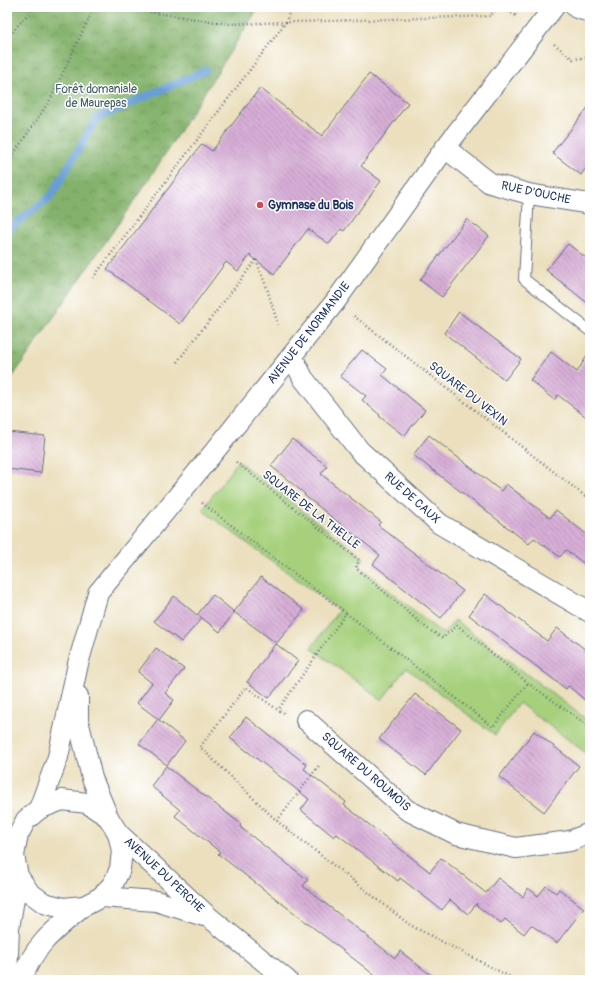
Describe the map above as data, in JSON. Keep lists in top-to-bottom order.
{
  "streets": {
    "street": [
      "RUE D'OUCHE",
      "AVENUE DE NORMANDIE",
      "RUE DE CAUX",
      "SQUARE DU ROUMOIS",
      "AVENUE DU PERCHE"
    ],
    "path": ["SQUARE DU VEXIN", "SQUARE DE LA THELLE"]
  },
  "crossings": [
    ["RUE D'OUCHE", "AVENUE DE NORMANDIE"],
    ["AVENUE DE NORMANDIE", "SQUARE DU VEXIN"],
    ["AVENUE DE NORMANDIE", "RUE DE CAUX"],
    ["AVENUE DE NORMANDIE", "SQUARE DE LA THELLE"],
    ["AVENUE DE NORMANDIE", "AVENUE DU PERCHE"]
  ],
  "parks": ["Forêt domaniale de Maurepas"],
  "places": ["Gymnase du Bois"]
}
